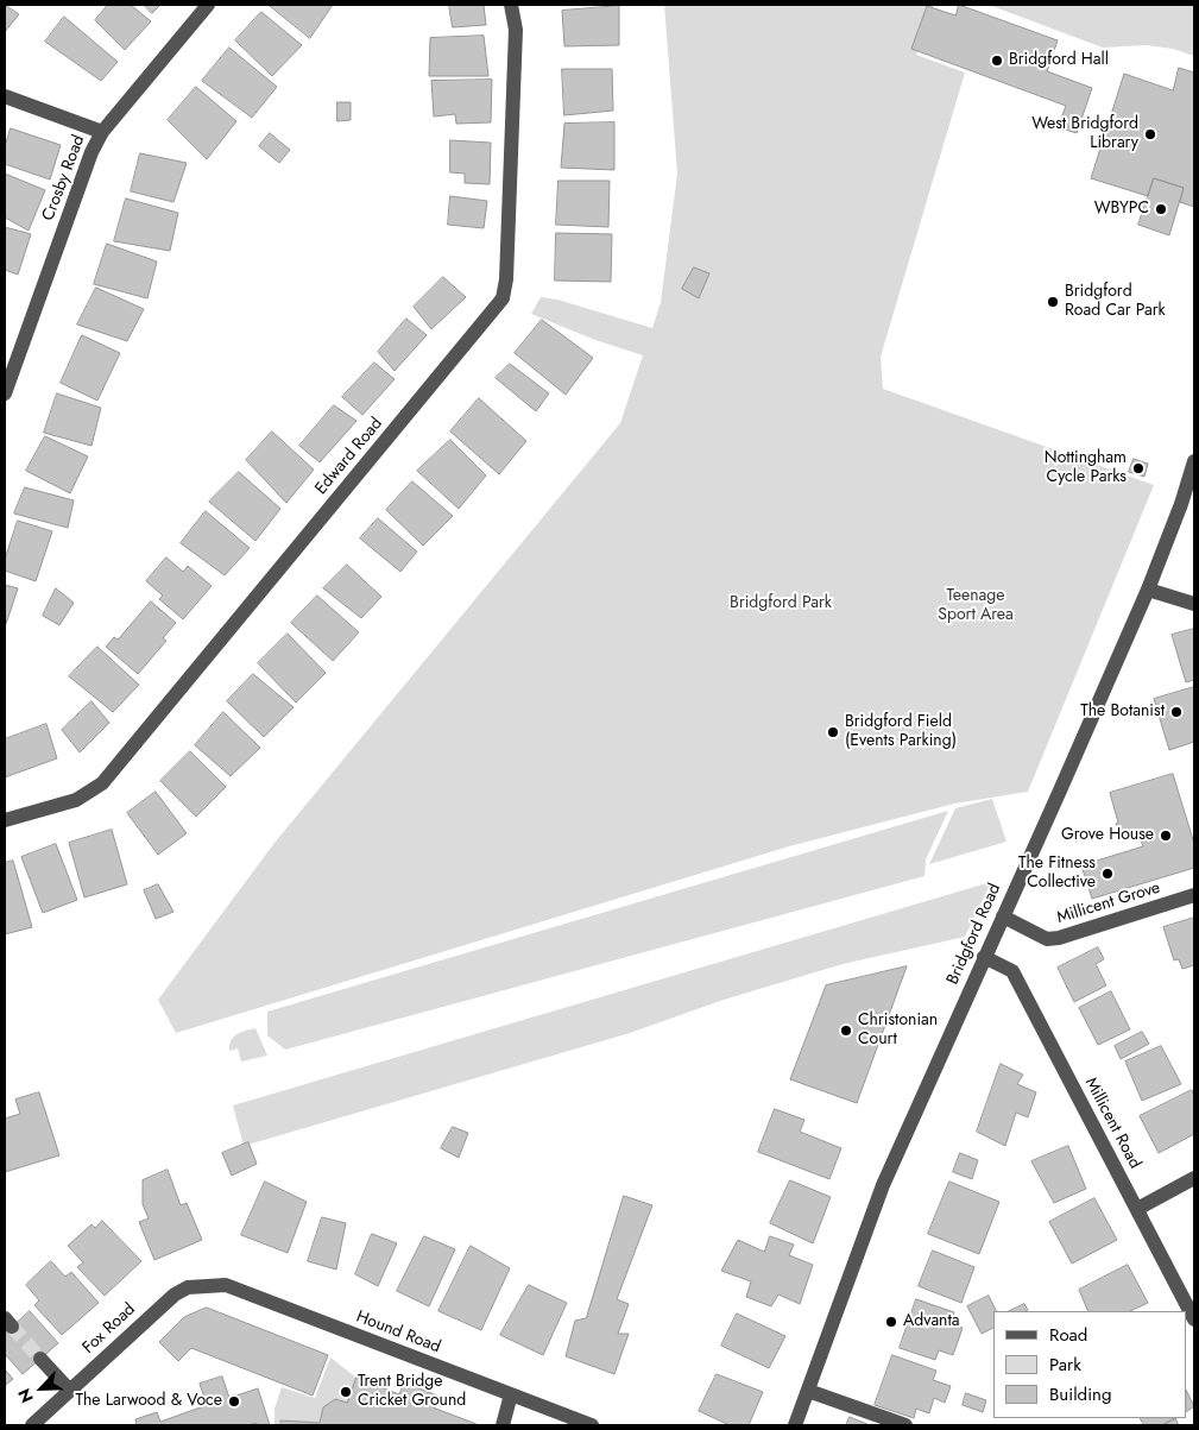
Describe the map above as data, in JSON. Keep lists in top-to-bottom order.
{
  "streets": {
    "street": [
      "Crosby Road",
      "Edward Road",
      "Millicent Grove",
      "Bridgford Road",
      "Millicent Road",
      "Fox Road",
      "Hound Road"
    ]
  },
  "crossings": [
    ["Millicent Grove", "Bridgford Road"],
    ["Bridgford Road", "Millicent Road"],
    ["Fox Road", "Hound Road"]
  ],
  "parks": ["Teenage Sport Area", "Bridgford Park"],
  "places": [
    "Bridgford Hall",
    "West Bridgford Library",
    "WBYPC",
    "Bridgford Road Car Park",
    "Nottingham Cycle Parks",
    "The Botanist",
    "Bridgford Field (Events Parking)",
    "Grove House",
    "The Fitness Collective",
    "Christonian Court",
    "Advanta",
    "Trent Bridge Cricket Ground",
    "The Larwood & Voce"
  ],
  "legend": ["Road", "Park", "Building"],
  "north": "bottom left"
}
